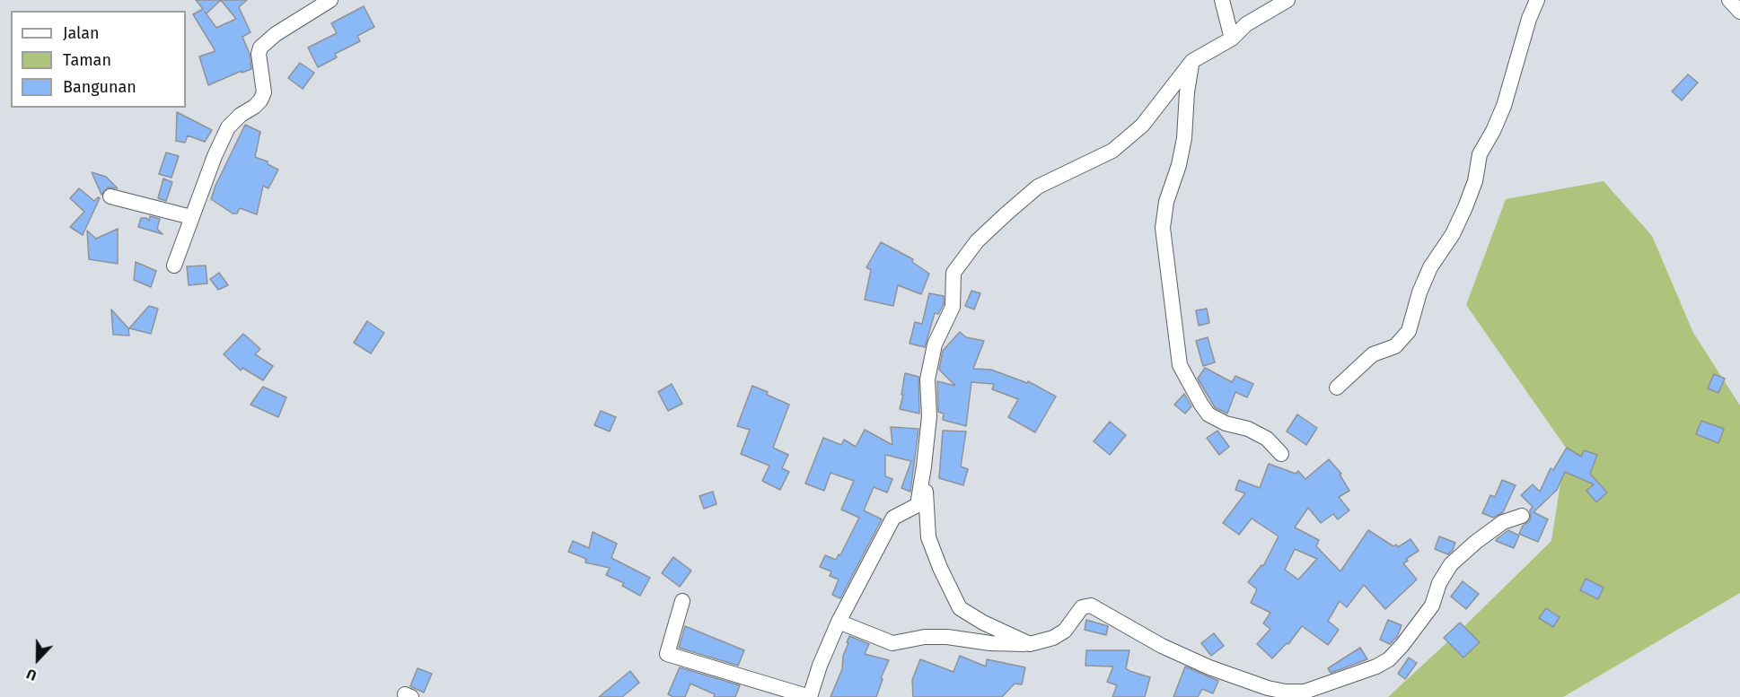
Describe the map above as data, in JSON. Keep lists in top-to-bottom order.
{
  "legend": ["Jalan", "Taman", "Bangunan"],
  "north": "bottom"
}
